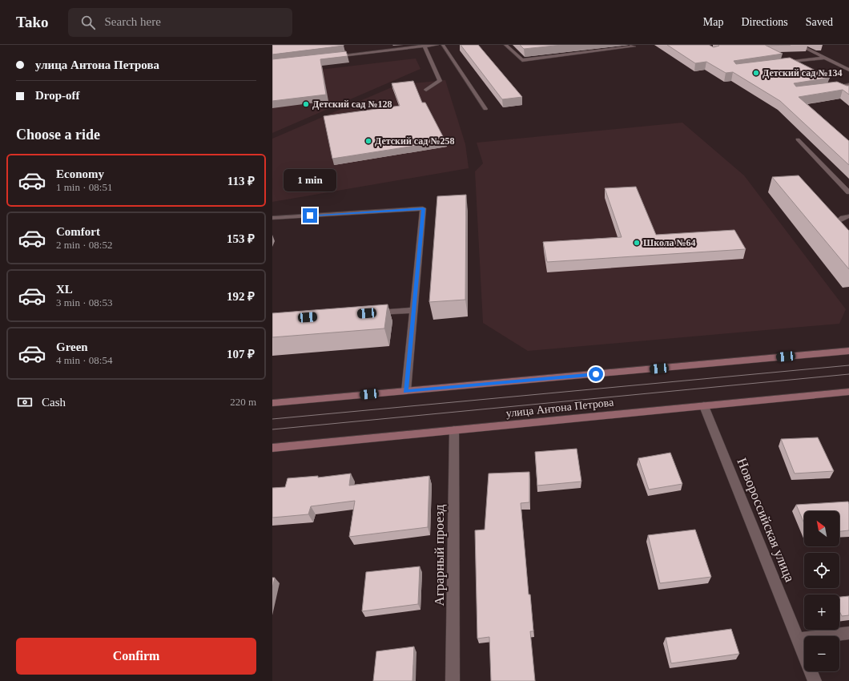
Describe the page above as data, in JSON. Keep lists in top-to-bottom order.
{
  "streets": {
    "main road": ["улица Антона Петрова"],
    "street": ["Новороссийская улица", "Аграрный проезд"]
  },
  "crossings": [
    ["улица Антона Петрова", "Новороссийская улица"],
    ["улица Антона Петрова", "Аграрный проезд"]
  ],
  "places": [
    "Детский сад №134",
    "Детский сад №128",
    "Детский сад №258",
    "Школа №64"
  ],
  "north": "top left",
  "page": {
    "header": "Tako",
    "search": "Search here",
    "nav": ["Map", "Directions", "Saved"],
    "banner": ["улица Антона Петрова", "Drop-off"],
    "heading": "Choose a ride",
    "list": [
      {
        "name": "Economy",
        "note": "1 min · 08:51",
        "value": "113 ₽"
      },
      {
        "name": "Comfort",
        "note": "2 min · 08:52",
        "value": "153 ₽"
      },
      {
        "name": "XL",
        "note": "3 min · 08:53",
        "value": "192 ₽"
      },
      {
        "name": "Green",
        "note": "4 min · 08:54",
        "value": "107 ₽"
      }
    ],
    "bubble": "1 min",
    "pay": ["Cash", "220 m"],
    "map_buttons": ["+", "−"],
    "buttons": "Confirm"
  }
}
